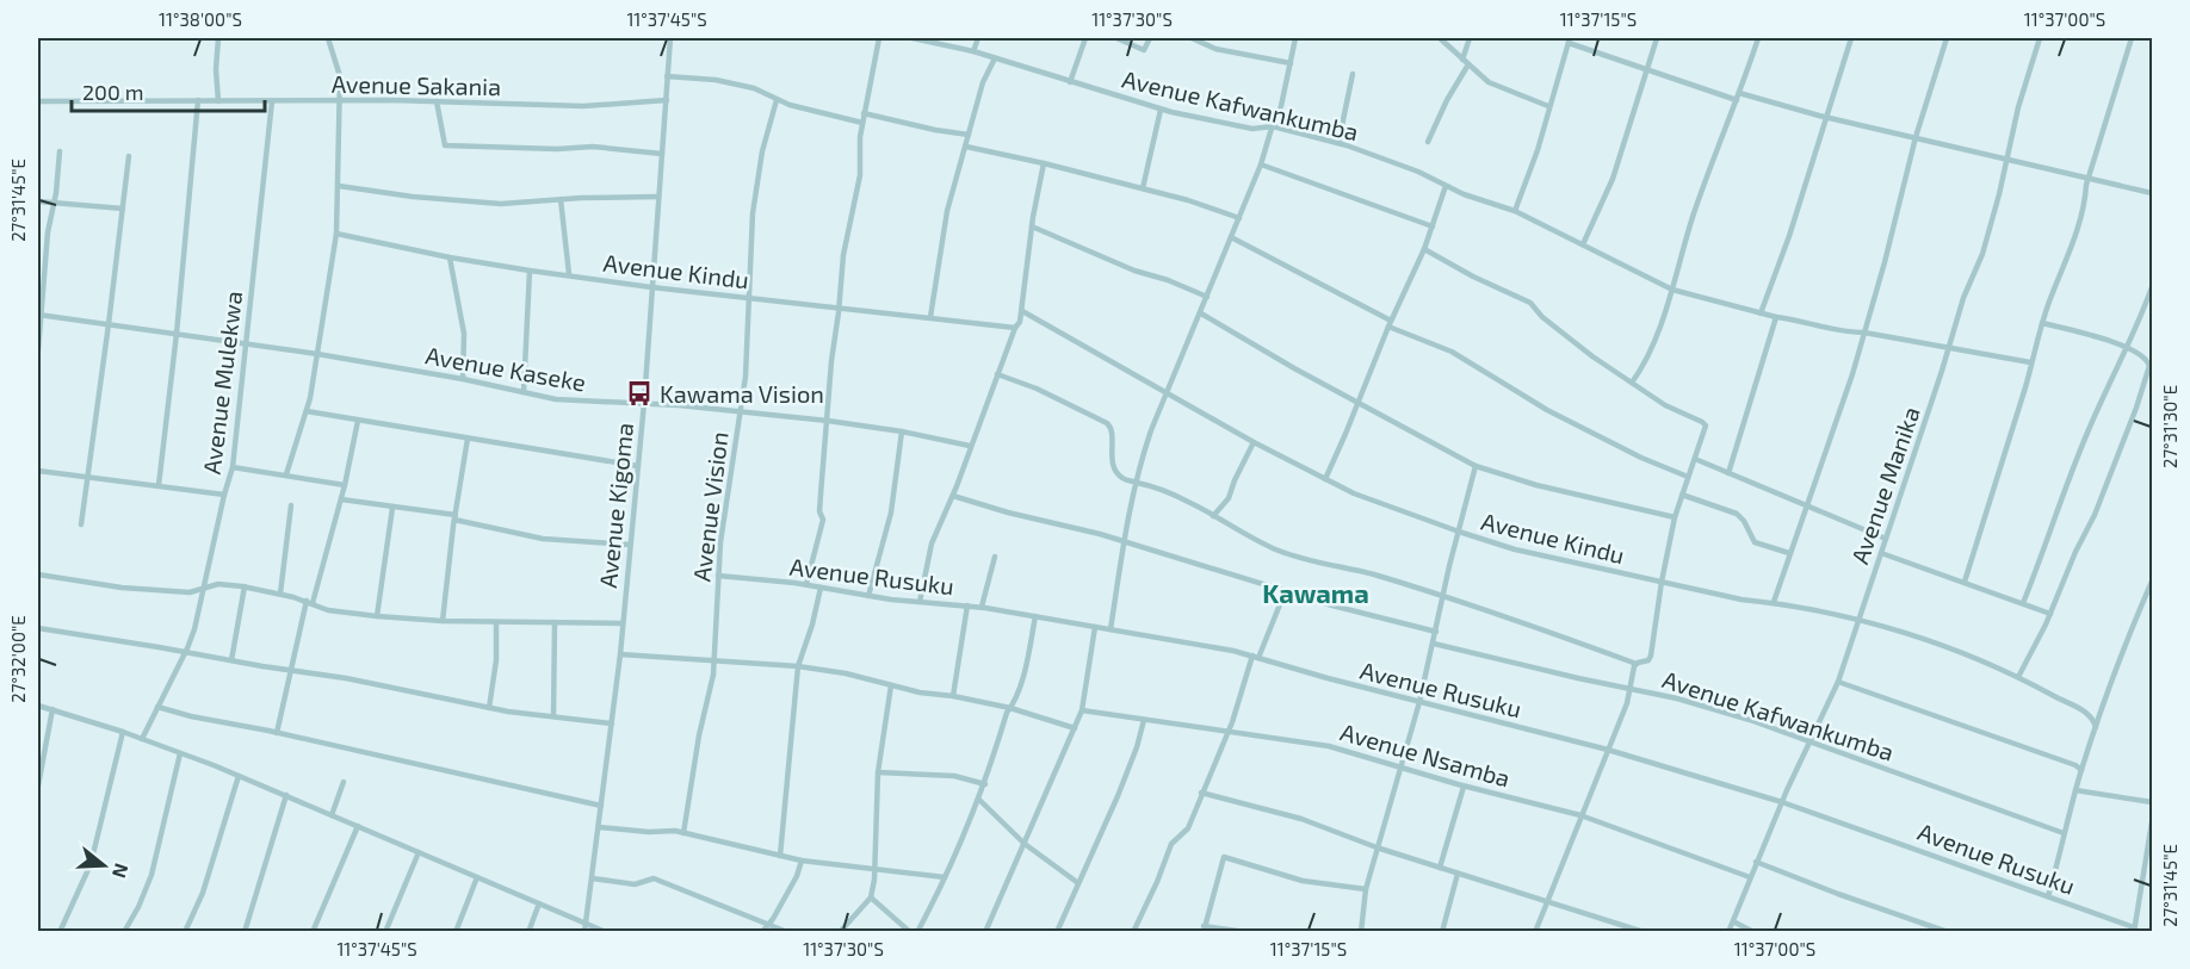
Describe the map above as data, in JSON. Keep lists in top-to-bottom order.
{
  "streets": {
    "street": [
      "Avenue Sakania",
      "Avenue Kafwankumba",
      "Avenue Kindu",
      "Avenue Kaseke",
      "Avenue Mulekwa",
      "Avenue Manika",
      "Avenue Kigoma",
      "Avenue Vision",
      "Avenue Rusuku",
      "Avenue Nsamba"
    ]
  },
  "crossings": [
    ["Avenue Sakania", "Avenue Mulekwa"],
    ["Avenue Sakania", "Avenue Kigoma"],
    ["Avenue Kafwankumba", "Avenue Manika"],
    ["Avenue Kindu", "Avenue Manika"],
    ["Avenue Kindu", "Avenue Kigoma"],
    ["Avenue Kindu", "Avenue Vision"],
    ["Avenue Kaseke", "Avenue Mulekwa"],
    ["Avenue Kaseke", "Avenue Kigoma"],
    ["Avenue Kaseke", "Avenue Vision"],
    ["Avenue Manika", "Avenue Rusuku"],
    ["Avenue Manika", "Avenue Nsamba"],
    ["Avenue Vision", "Avenue Rusuku"]
  ],
  "districts": ["Kawama"],
  "places": {
    "bus stop": ["Kawama Vision"]
  },
  "scale_bar": "200 m",
  "north": "right",
  "coordinates": [
    "11°38'00\"S",
    "11°37'45\"S",
    "11°37'30\"S",
    "11°37'15\"S",
    "11°37'00\"S",
    "27°31'45\"E",
    "27°31'30\"E",
    "27°32'00\"E"
  ]
}
